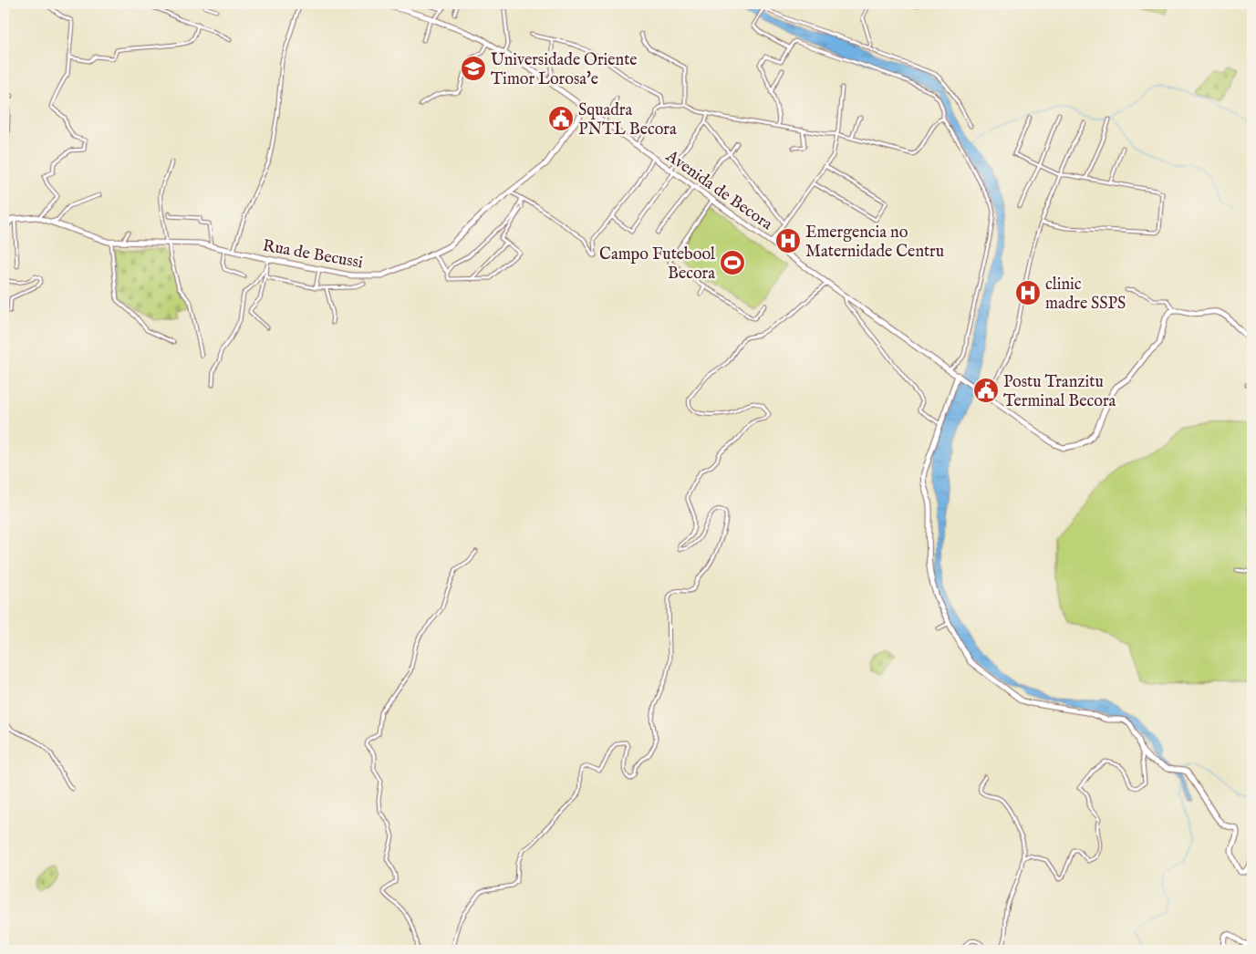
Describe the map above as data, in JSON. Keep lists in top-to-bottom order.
{
  "streets": {
    "street": ["Avenida de Becora", "Rua de Becussi"]
  },
  "crossings": [
    ["Avenida de Becora", "Rua de Becussi"]
  ],
  "places": {
    "school or university": ["Universidade Oriente Timor Lorosa'e"],
    "public building": ["Squadra PNTL Becora", "Postu Tranzitu Terminal Becora"],
    "hospital": ["Emergencia no Maternidade Centru", "clinic madre SSPS"],
    "sports": ["Campo Futebool Becora"]
  }
}
